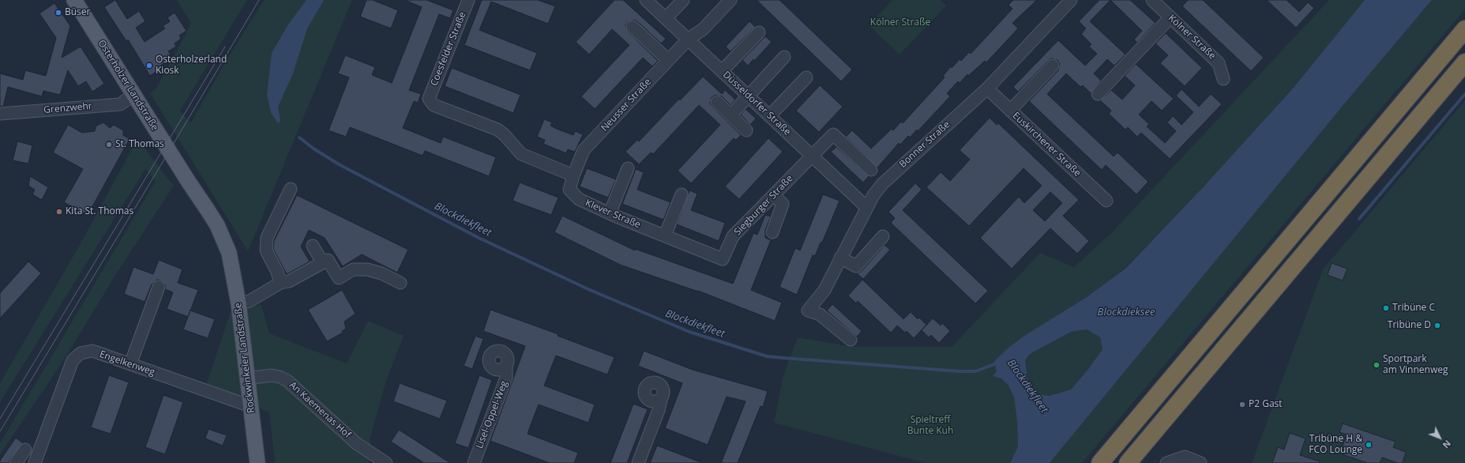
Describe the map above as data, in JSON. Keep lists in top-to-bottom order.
{
  "streets": {
    "main road": ["Osterholzer Landstraße", "Rockwinkeler Landstraße"],
    "street": [
      "Kölner Straße",
      "Coesfelder Straße",
      "Düsseldorfer Straße",
      "Neusser Straße",
      "Grenzwehr",
      "Bonner Straße",
      "Euskirchener Straße",
      "Siegburger Straße",
      "Klever Straße",
      "Engelkenweg",
      "An Kaemenas Hof",
      "Lisel-Oppel-Weg"
    ]
  },
  "crossings": [
    ["Coesfelder Straße", "Neusser Straße"],
    ["Coesfelder Straße", "Klever Straße"],
    ["Osterholzer Landstraße", "Grenzwehr"],
    ["Osterholzer Landstraße", "Rockwinkeler Landstraße"],
    ["Düsseldorfer Straße", "Neusser Straße"],
    ["Düsseldorfer Straße", "Bonner Straße"],
    ["Düsseldorfer Straße", "Siegburger Straße"],
    ["Neusser Straße", "Klever Straße"],
    ["Bonner Straße", "Euskirchener Straße"],
    ["Siegburger Straße", "Klever Straße"],
    ["Rockwinkeler Landstraße", "Engelkenweg"],
    ["Rockwinkeler Landstraße", "An Kaemenas Hof"]
  ],
  "water": ["Blockdiekfleet", "Blockdieksee"],
  "parks": ["Kölner Straße", "Spieltreff Bunte Kuh"],
  "places": [
    "Büser",
    "Osterholzerland Kiosk",
    "St. Thomas",
    "Kita St. Thomas",
    "Tribüne C",
    "Tribüne D",
    "Sportpark am Vinnenweg",
    "P2 Gast",
    "Tribüne H & FCO Lounge"
  ],
  "north": "bottom right"
}
